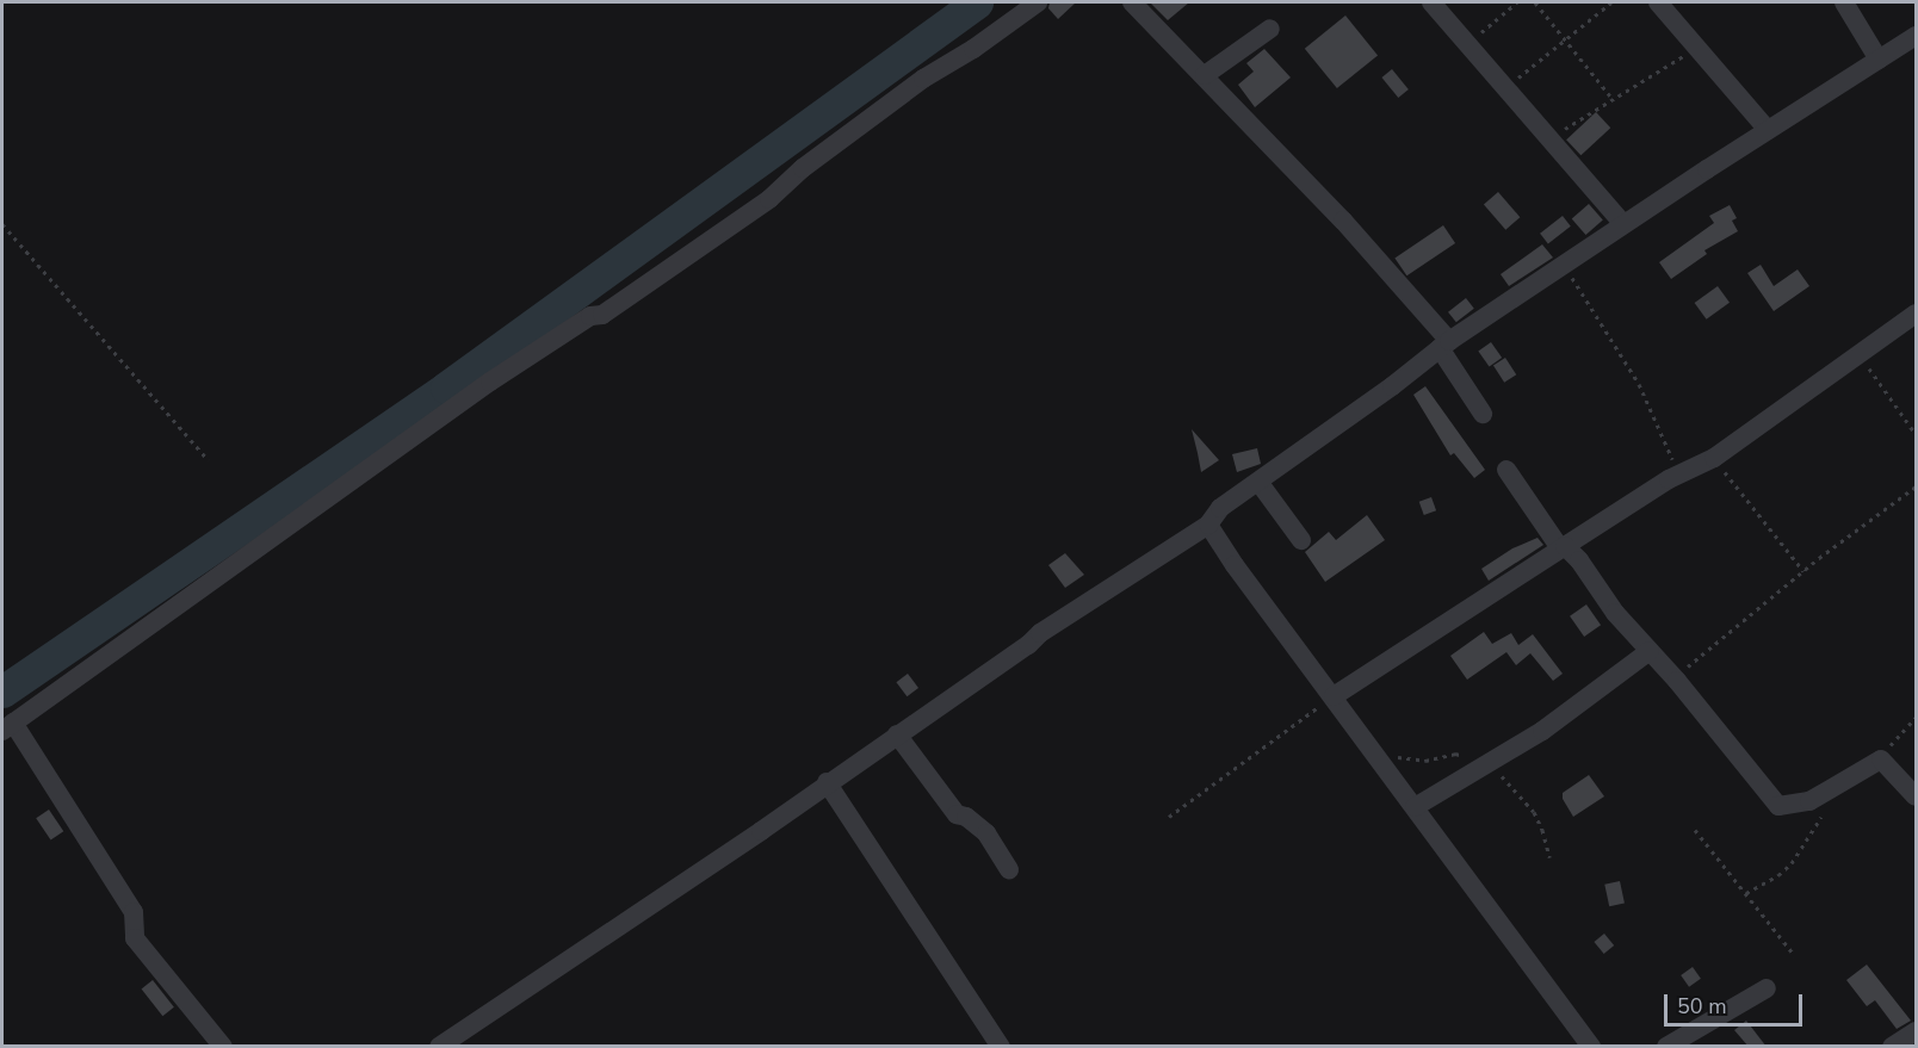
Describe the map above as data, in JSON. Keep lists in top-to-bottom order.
{
  "scale_bar": "50 m"
}
